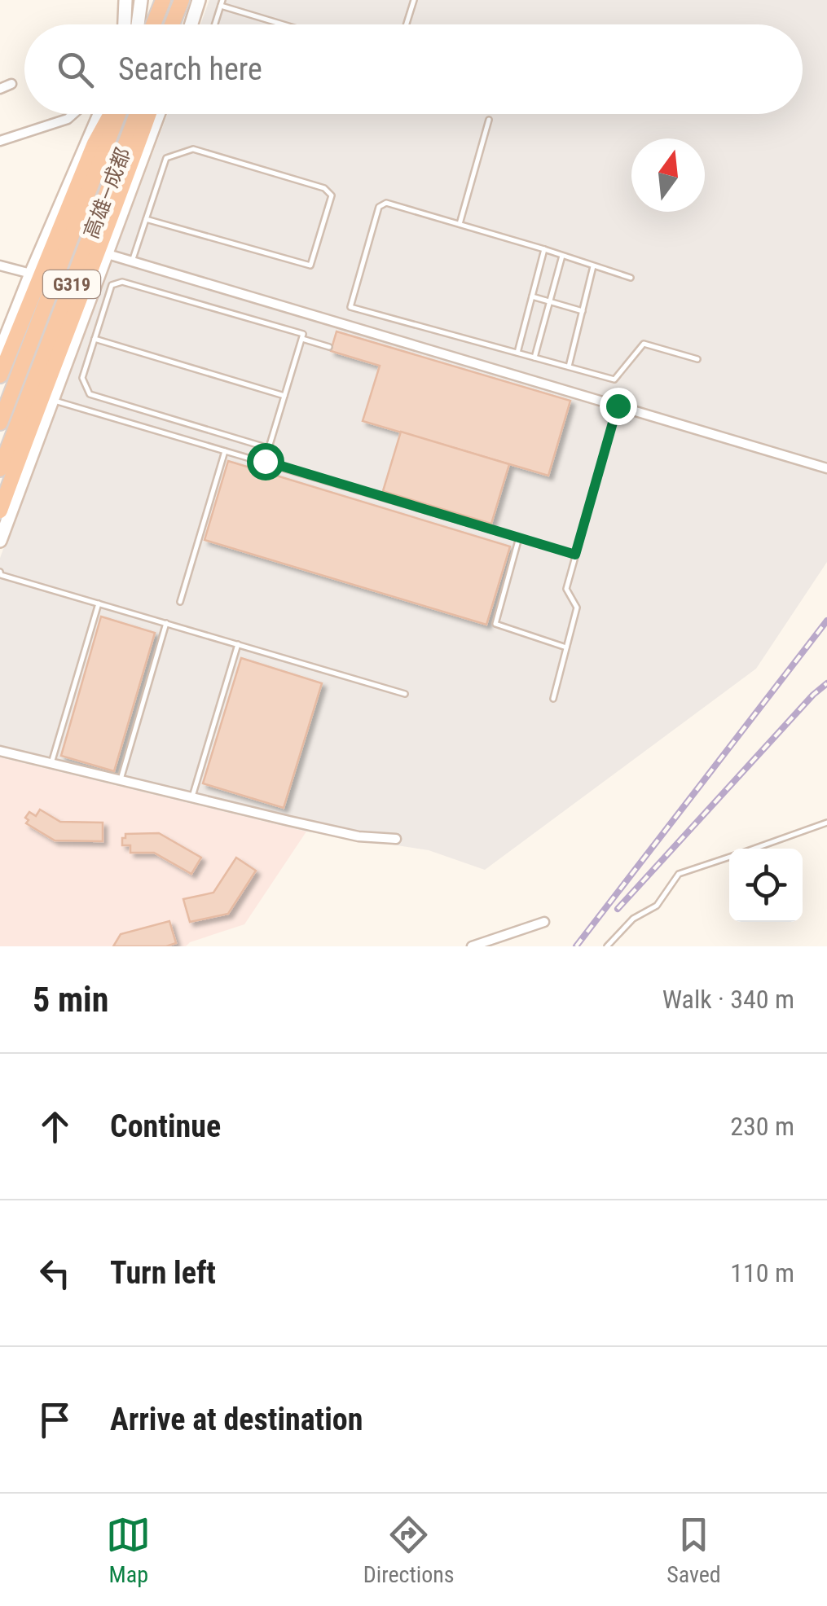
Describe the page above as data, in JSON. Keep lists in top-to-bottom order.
{
  "streets": {
    "highway": ["高雄—成都", "G319"]
  },
  "north": "top",
  "page": {
    "search": "Search here",
    "heading": ["5 min", "Walk · 340 m"],
    "list": [
      ["Continue", "230 m"],
      ["Turn left", "110 m"],
      "Arrive at destination"
    ],
    "nav": ["Map", "Directions", "Saved"]
  }
}
